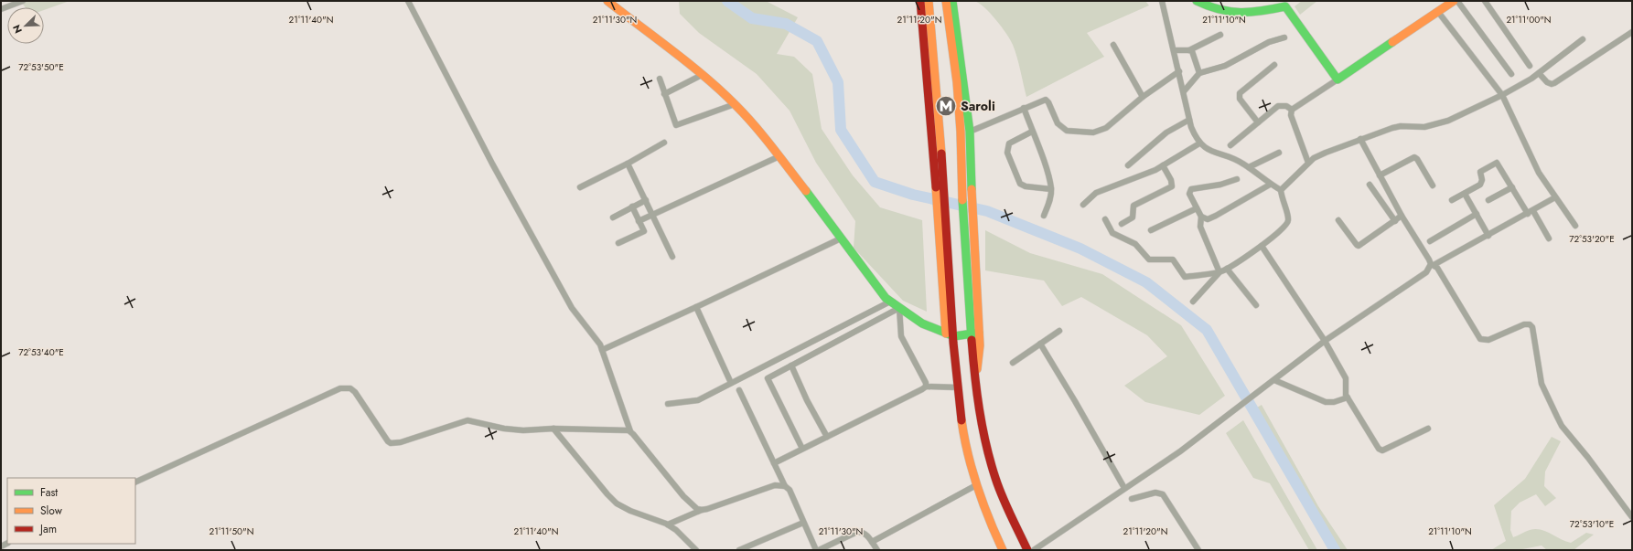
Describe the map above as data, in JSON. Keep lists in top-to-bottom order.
{
  "places": {
    "metro station": ["Saroli"]
  },
  "legend": ["Fast", "Slow", "Jam"],
  "north": "bottom left",
  "coordinates": [
    "21°11'40\"N",
    "21°11'30\"N",
    "21°11'20\"N",
    "21°11'10\"N",
    "21°11'00\"N",
    "72°53'50\"E",
    "72°53'20\"E",
    "72°53'40\"E",
    "72°53'10\"E",
    "21°11'50\"N"
  ]
}
